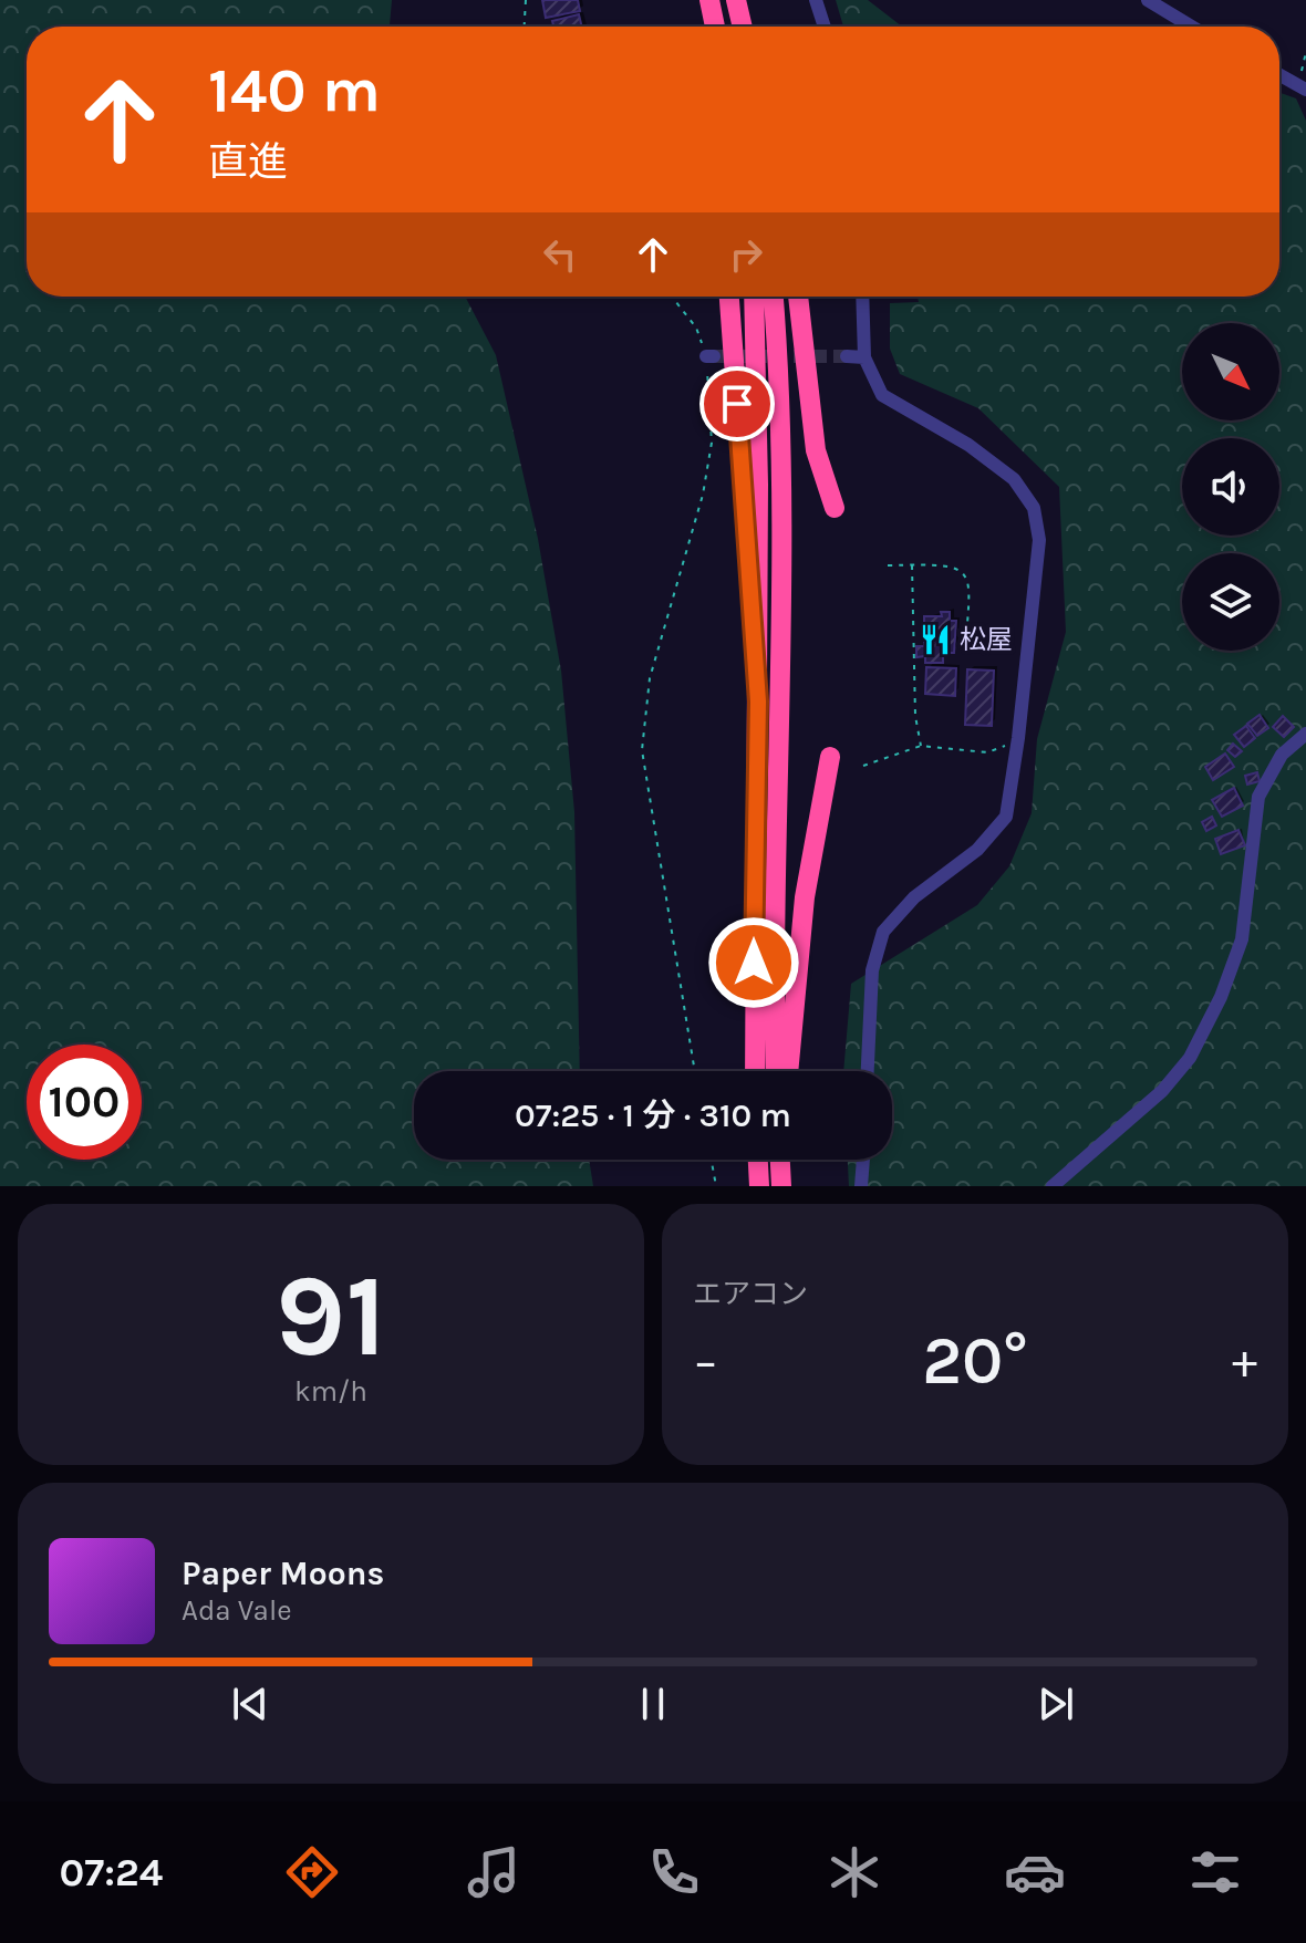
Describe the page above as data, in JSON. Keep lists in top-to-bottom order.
{
  "places": {
    "restaurant": ["松屋"]
  },
  "north": "bottom right",
  "page": {
    "turn": ["140 m", "直進"],
    "limit": "100",
    "trip": "07:25 · 1 分 · 310 m",
    "tile": [
      ["91", "km/h"],
      "エアコン"
    ],
    "heat": ["−", "20°", "+"],
    "song": ["Paper Moons", "Ada Vale"],
    "tabs": "07:24"
  }
}
